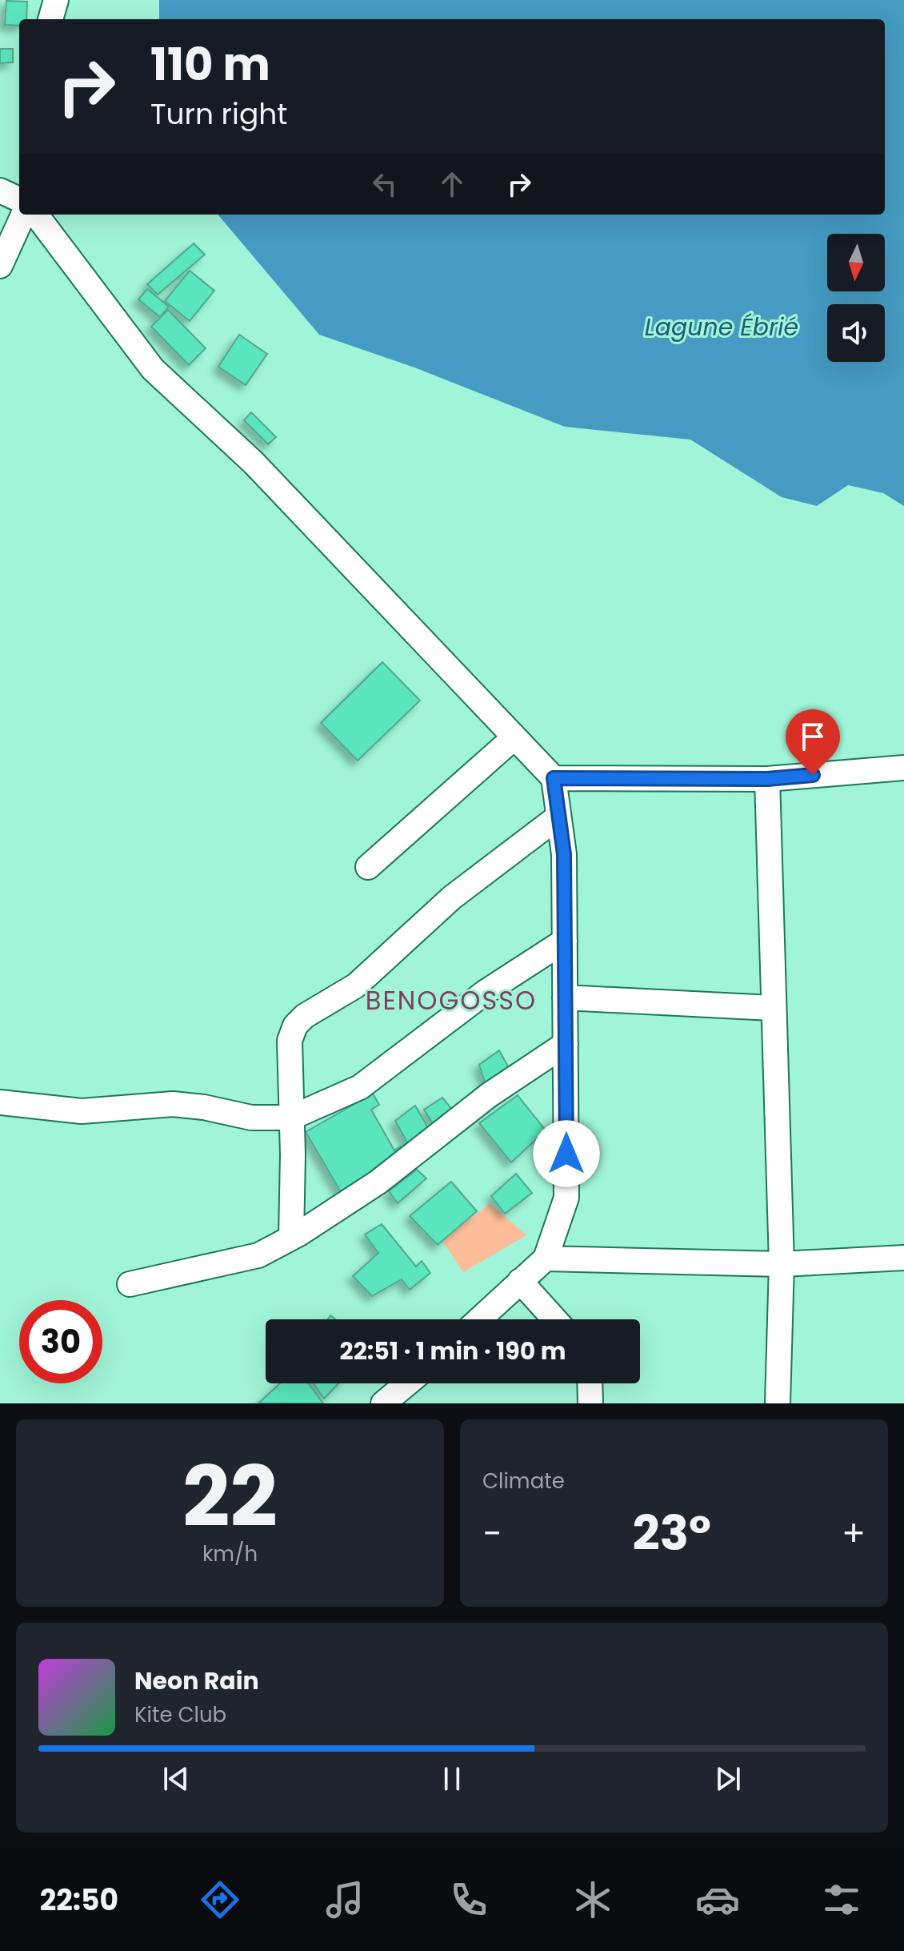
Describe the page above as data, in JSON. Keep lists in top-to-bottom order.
{
  "districts": ["BENOGOSSO"],
  "water": ["Lagune Ébrié"],
  "north": "bottom",
  "page": {
    "turn": ["110 m", "Turn right"],
    "limit": "30",
    "trip": "22:51 · 1 min · 190 m",
    "tile": [
      ["22", "km/h"],
      "Climate"
    ],
    "heat": ["−", "23°", "+"],
    "song": ["Neon Rain", "Kite Club"],
    "tabs": "22:50"
  }
}
